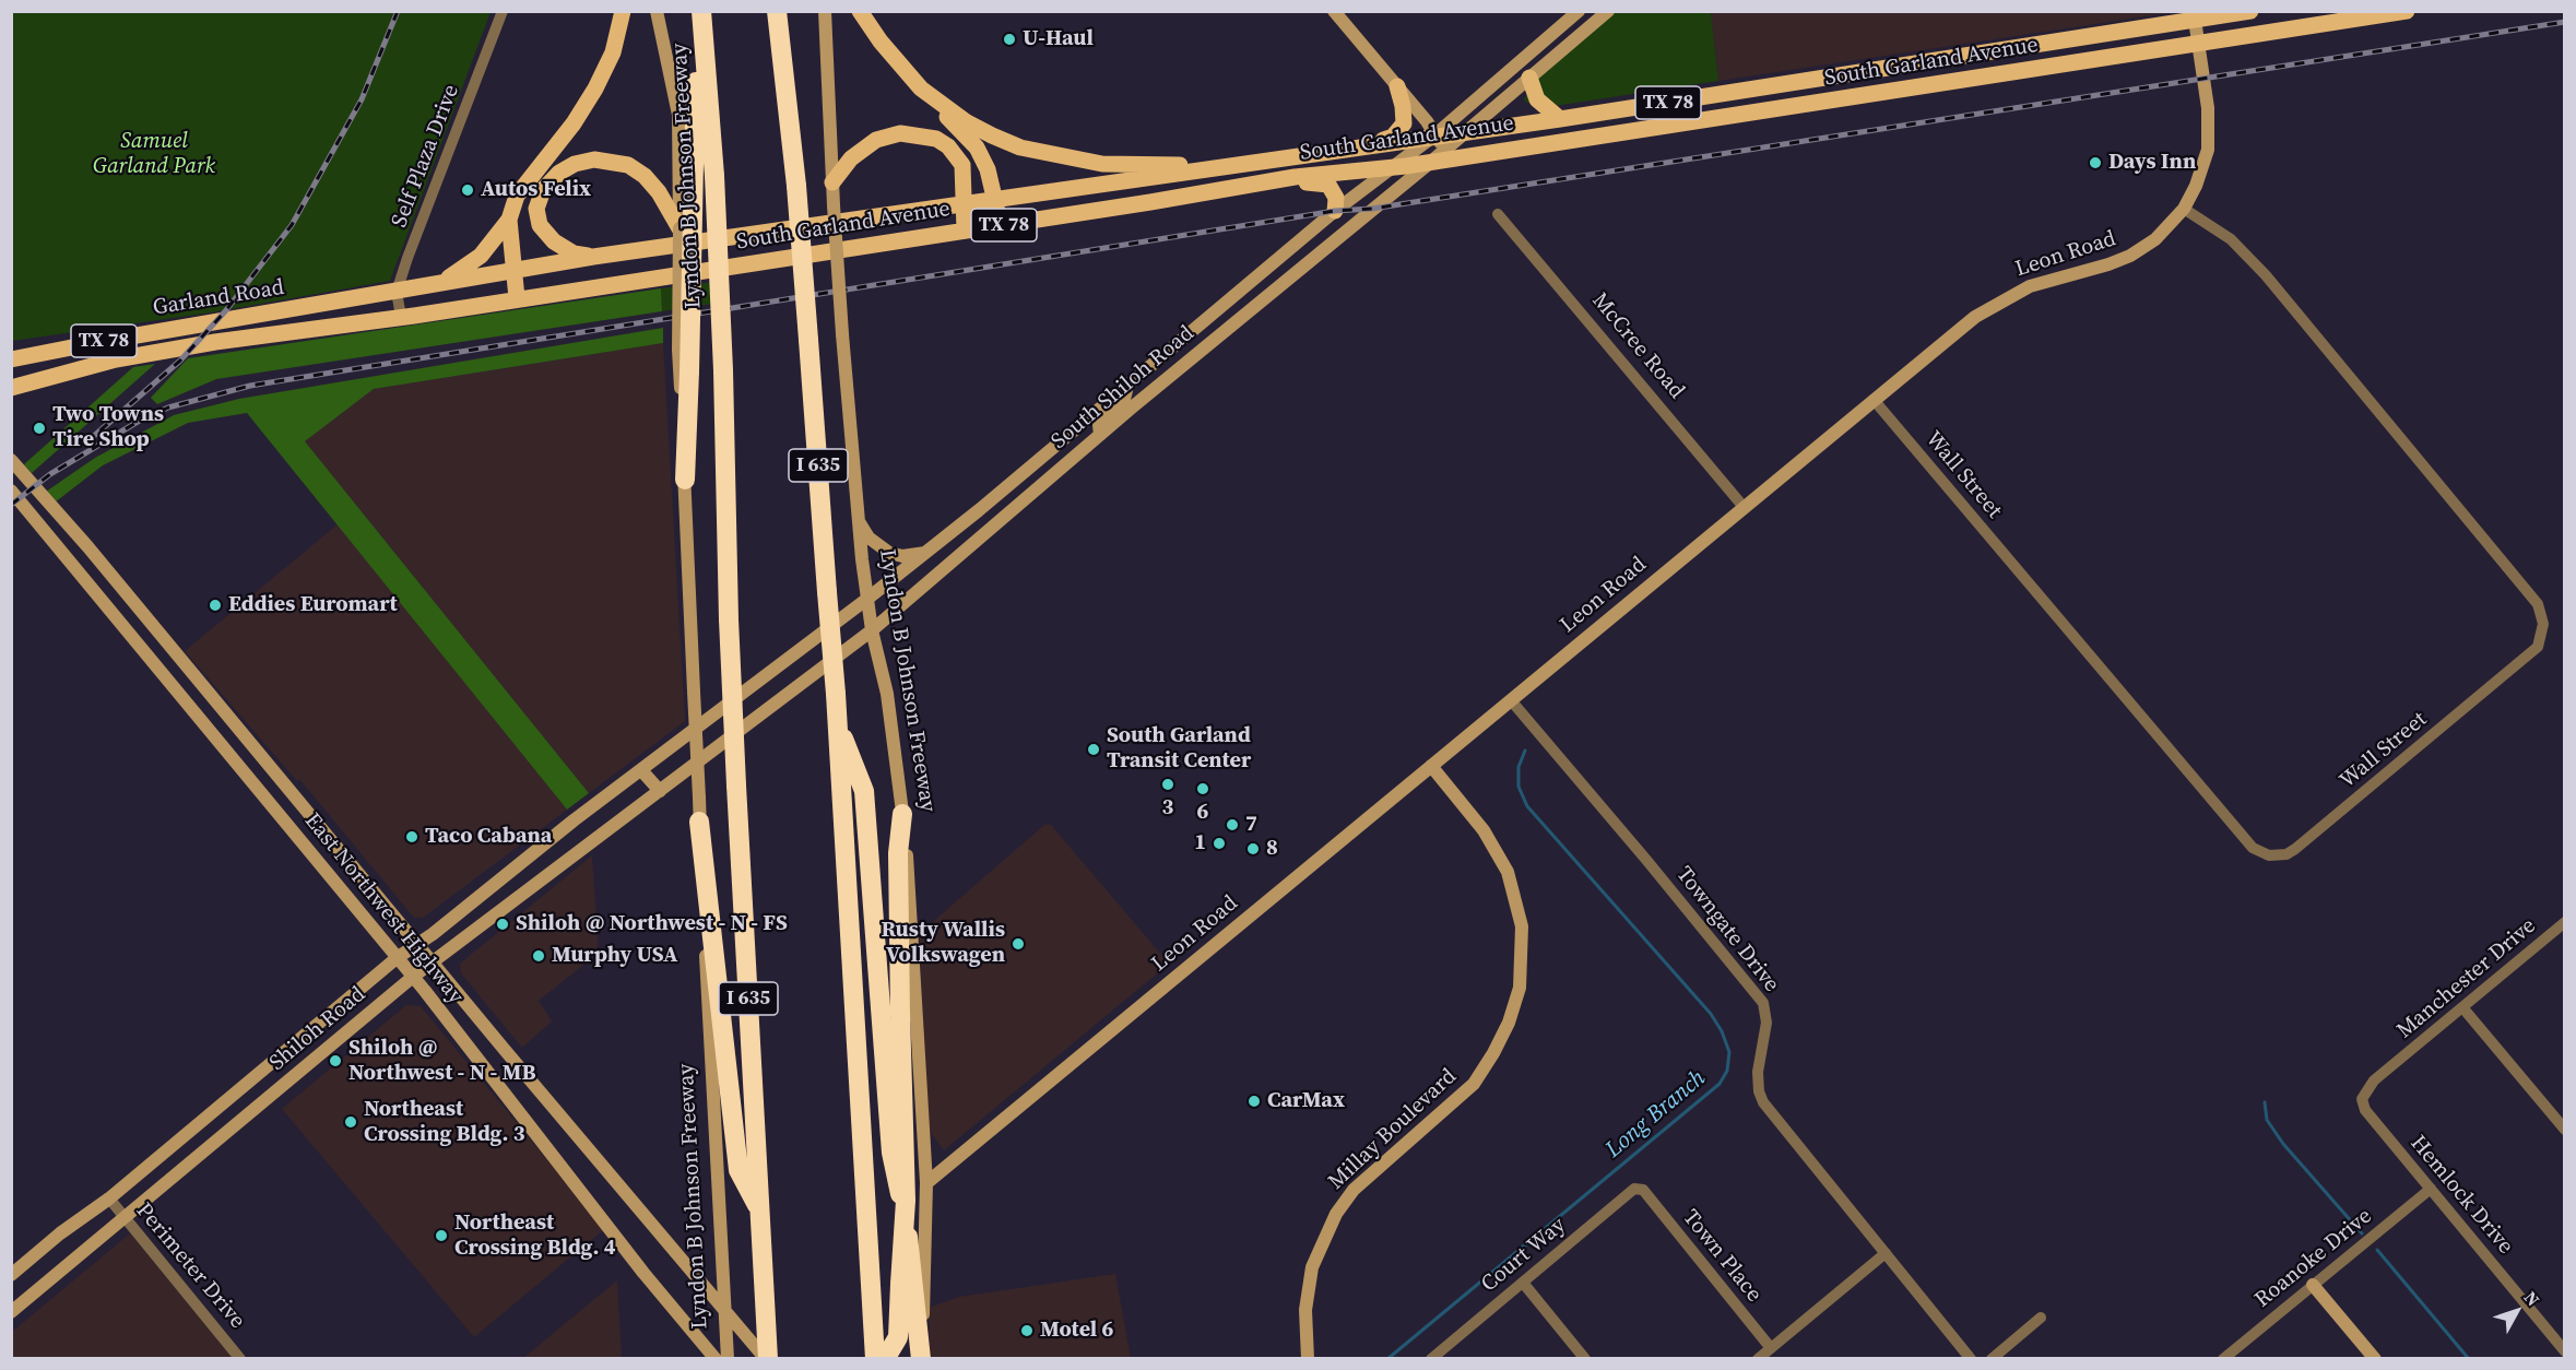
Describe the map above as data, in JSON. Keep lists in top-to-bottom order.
{
  "streets": {
    "highway": ["Lyndon B Johnson Freeway", "I 635"],
    "main road": [
      "South Garland Avenue",
      "TX 78",
      "Leon Road",
      "Garland Road",
      "South Shiloh Road",
      "East Northwest Highway",
      "Shiloh Road",
      "Millay Boulevard"
    ],
    "street": [
      "Self Plaza Drive",
      "McCree Road",
      "Wall Street",
      "Towngate Drive",
      "Manchester Drive",
      "Hemlock Drive",
      "Court Way",
      "Town Place",
      "Roanoke Drive",
      "Perimeter Drive"
    ]
  },
  "crossings": [
    ["South Garland Avenue", "Leon Road"],
    ["South Garland Avenue", "Garland Road"],
    ["South Garland Avenue", "South Shiloh Road"],
    ["Self Plaza Drive", "Garland Road"],
    ["Lyndon B Johnson Freeway", "Leon Road"],
    ["Lyndon B Johnson Freeway", "South Shiloh Road"],
    ["Lyndon B Johnson Freeway", "East Northwest Highway"],
    ["Leon Road", "McCree Road"],
    ["Leon Road", "Wall Street"],
    ["Leon Road", "Towngate Drive"],
    ["Leon Road", "Millay Boulevard"],
    ["South Shiloh Road", "Shiloh Road"],
    ["East Northwest Highway", "Shiloh Road"],
    ["Manchester Drive", "Hemlock Drive"],
    ["Shiloh Road", "Perimeter Drive"],
    ["Hemlock Drive", "Roanoke Drive"],
    ["Court Way", "Town Place"]
  ],
  "water": ["Long Branch"],
  "parks": ["Samuel Garland Park"],
  "places": [
    "U-Haul",
    "Days Inn",
    "Autos Felix",
    "Two Towns Tire Shop",
    "Eddies Euromart",
    "South Garland Transit Center",
    "3",
    "6",
    "7",
    "Taco Cabana",
    "1",
    "8",
    "Shiloh @ Northwest - N - FS",
    "Rusty Wallis Volkswagen",
    "Murphy USA",
    "Shiloh @ Northwest - N - MB",
    "CarMax",
    "Northeast Crossing Bldg. 3",
    "Northeast Crossing Bldg. 4",
    "Motel 6"
  ],
  "north": "top right"
}
